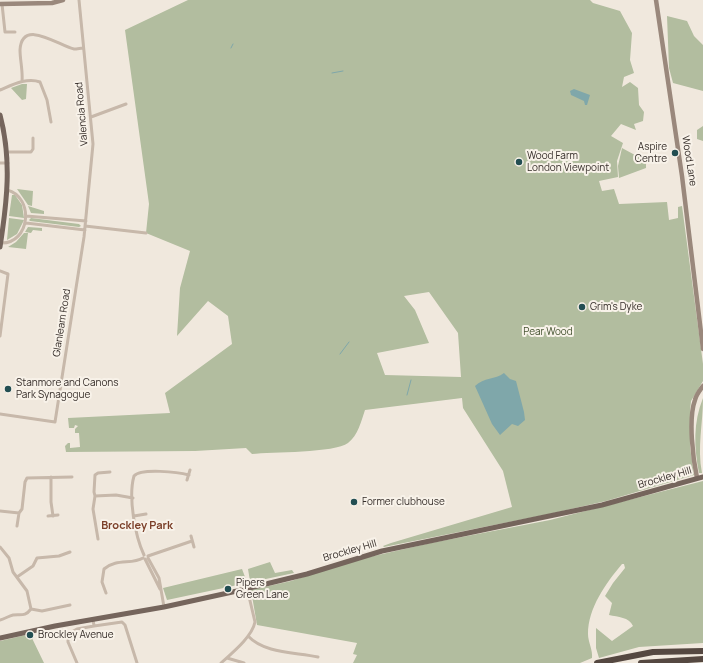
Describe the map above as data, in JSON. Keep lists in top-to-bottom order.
{
  "streets": {
    "main road": ["Brockley Hill"],
    "street": ["Valencia Road", "Wood Lane", "Glanleam Road"]
  },
  "crossings": [
    ["Valencia Road", "Glanleam Road"]
  ],
  "districts": ["Brockley Park"],
  "parks": ["Pear Wood"],
  "places": [
    "Aspire Centre",
    "Wood Farm London Viewpoint",
    "Grim's Dyke",
    "Stanmore and Canons Park Synagogue",
    "Former clubhouse",
    "Pipers Green Lane",
    "Brockley Avenue"
  ]
}
